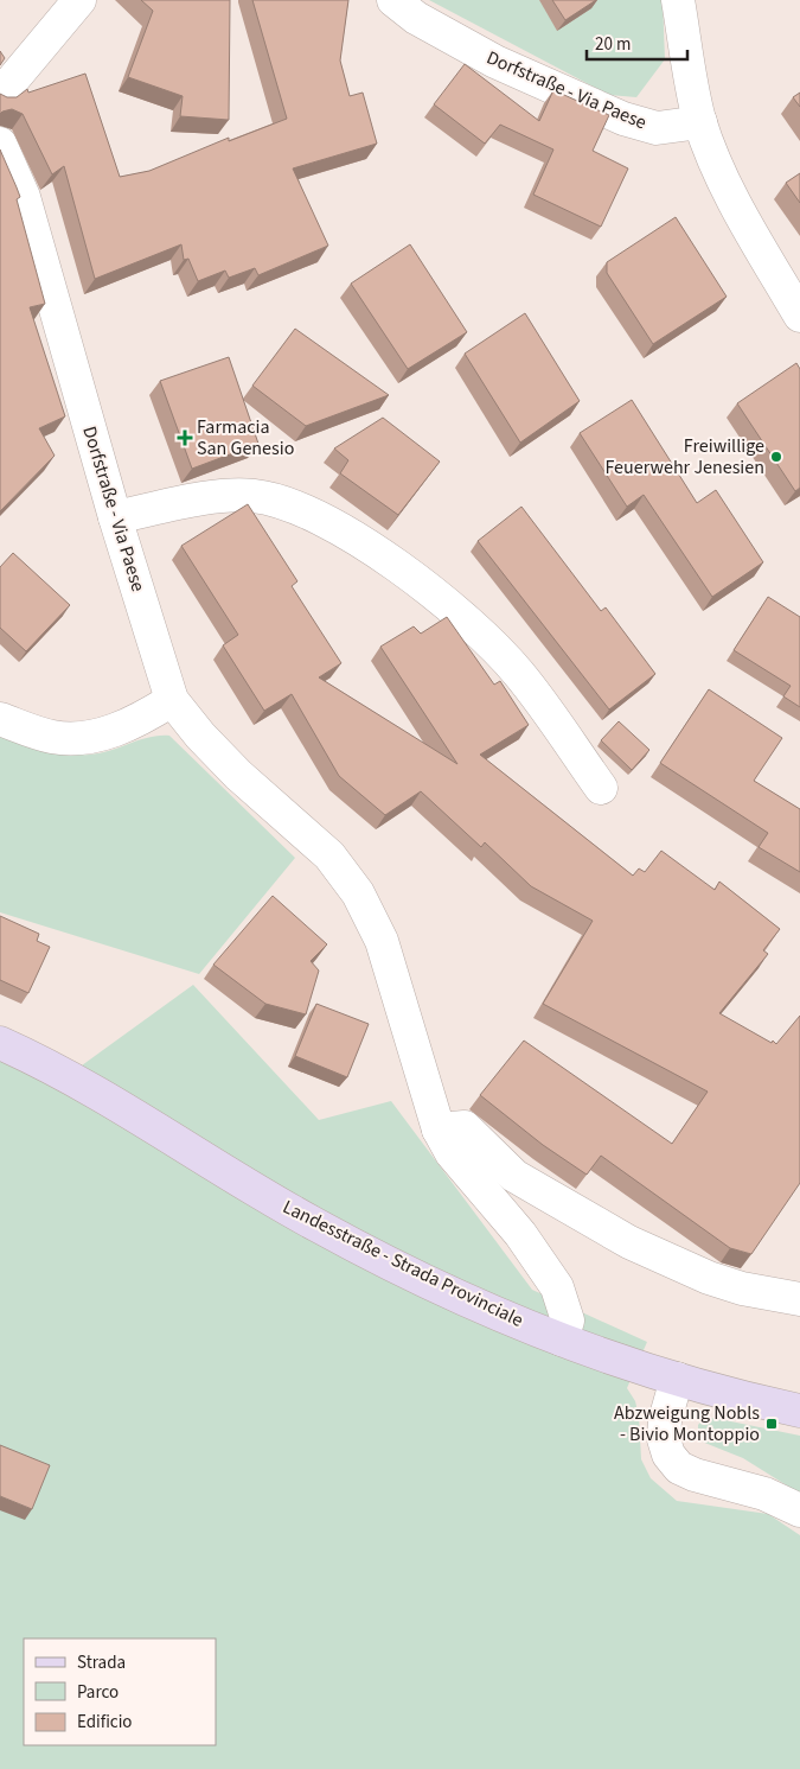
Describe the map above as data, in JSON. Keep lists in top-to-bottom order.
{
  "streets": {
    "main road": ["Landesstraße - Strada Provinciale"],
    "street": ["Dorfstraße - Via Paese"]
  },
  "places": {
    "health": ["Farmacia San Genesio"],
    "other": ["Freiwillige Feuerwehr Jenesien"],
    "transit": ["Abzweigung Nobls - Bivio Montoppio"]
  },
  "legend": ["Strada", "Parco", "Edificio"],
  "scale_bar": "20 m"
}
